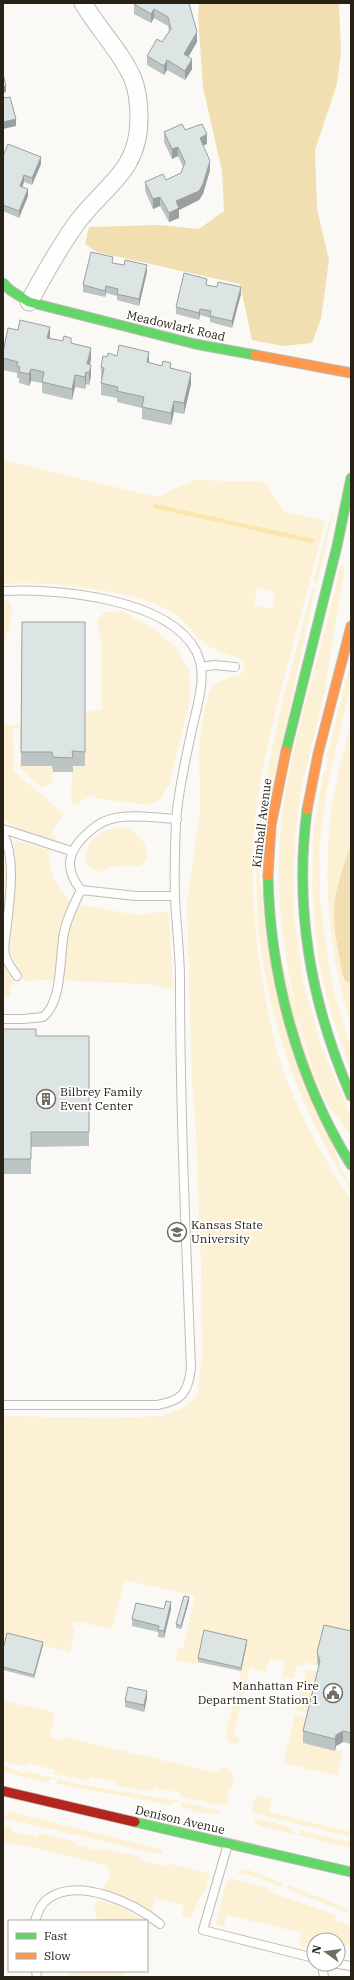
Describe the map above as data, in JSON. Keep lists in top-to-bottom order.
{
  "streets": {
    "main road": ["Meadowlark Road", "Kimball Avenue", "Denison Avenue"]
  },
  "places": {
    "building": ["Bilbrey Family Event Center"],
    "school or university": ["Kansas State University"],
    "public building": ["Manhattan Fire Department Station 1"]
  },
  "legend": ["Fast", "Slow"],
  "north": "left"
}
